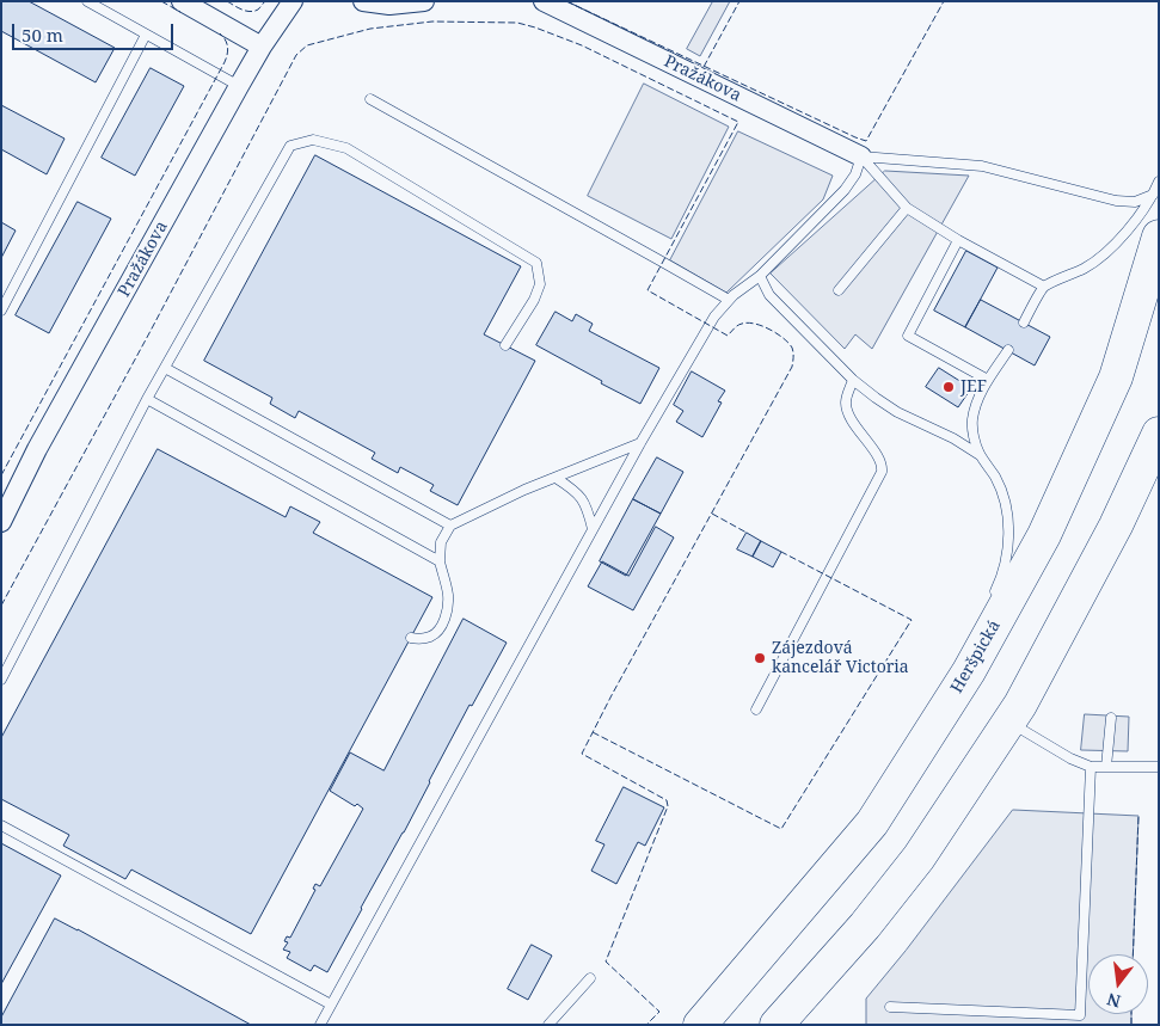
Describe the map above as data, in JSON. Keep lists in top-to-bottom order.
{
  "streets": {
    "highway": ["Heršpická"],
    "street": ["Pražákova"]
  },
  "places": ["JEF", "Zájezdová kancelář Victoria"],
  "scale_bar": "50 m",
  "north": "bottom"
}
